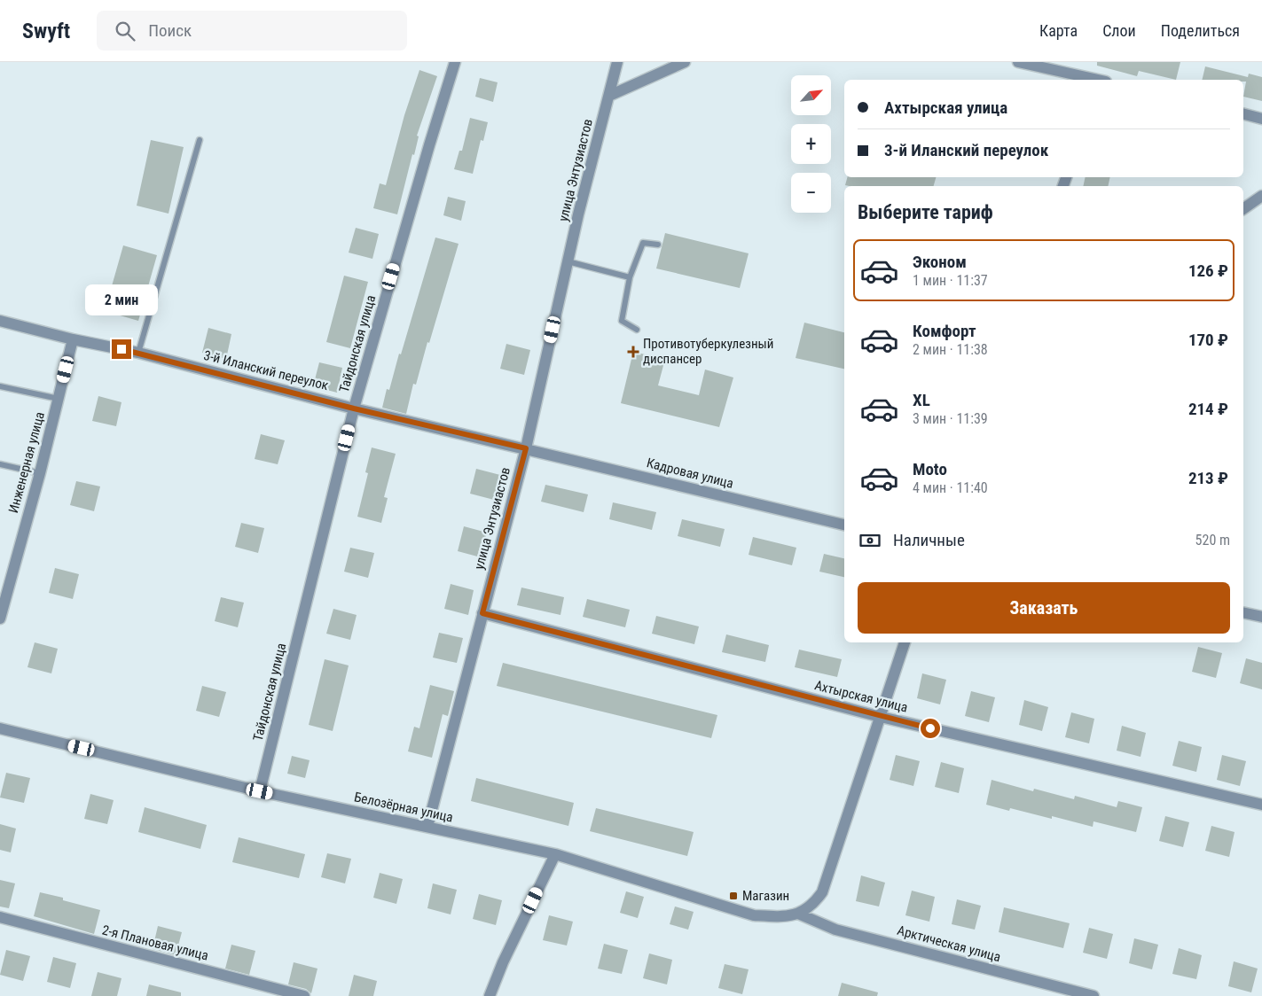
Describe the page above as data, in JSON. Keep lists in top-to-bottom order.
{
  "streets": {
    "street": [
      "улица Энтузиастов",
      "Тайдонская улица",
      "3-й Иланский переулок",
      "Инженерная улица",
      "Кадровая улица",
      "Ахтырская улица",
      "Белозёрная улица",
      "2-я Плановая улица",
      "Арктическая улица"
    ]
  },
  "crossings": [
    ["улица Энтузиастов", "3-й Иланский переулок"],
    ["улица Энтузиастов", "Кадровая улица"],
    ["улица Энтузиастов", "Ахтырская улица"],
    ["улица Энтузиастов", "Белозёрная улица"],
    ["Тайдонская улица", "3-й Иланский переулок"],
    ["Тайдонская улица", "Белозёрная улица"],
    ["3-й Иланский переулок", "Инженерная улица"],
    ["3-й Иланский переулок", "Кадровая улица"],
    ["Белозёрная улица", "Арктическая улица"]
  ],
  "places": {
    "health": ["Противотуберкулезный диспансер"],
    "transit": ["Магазин"]
  },
  "north": "top right",
  "page": {
    "header": "Swyft",
    "search": "Поиск",
    "nav": ["Карта", "Слои", "Поделиться"],
    "map_buttons": ["+", "−"],
    "banner": ["Ахтырская улица", "3-й Иланский переулок"],
    "heading": "Выберите тариф",
    "list": [
      {
        "name": "Эконом",
        "note": "1 мин · 11:37",
        "value": "126 ₽"
      },
      {
        "name": "Комфорт",
        "note": "2 мин · 11:38",
        "value": "170 ₽"
      },
      {
        "name": "XL",
        "note": "3 мин · 11:39",
        "value": "214 ₽"
      },
      {
        "name": "Moto",
        "note": "4 мин · 11:40",
        "value": "213 ₽"
      }
    ],
    "bubble": "2 мин",
    "pay": ["Наличные", "520 m"],
    "buttons": "Заказать"
  }
}
